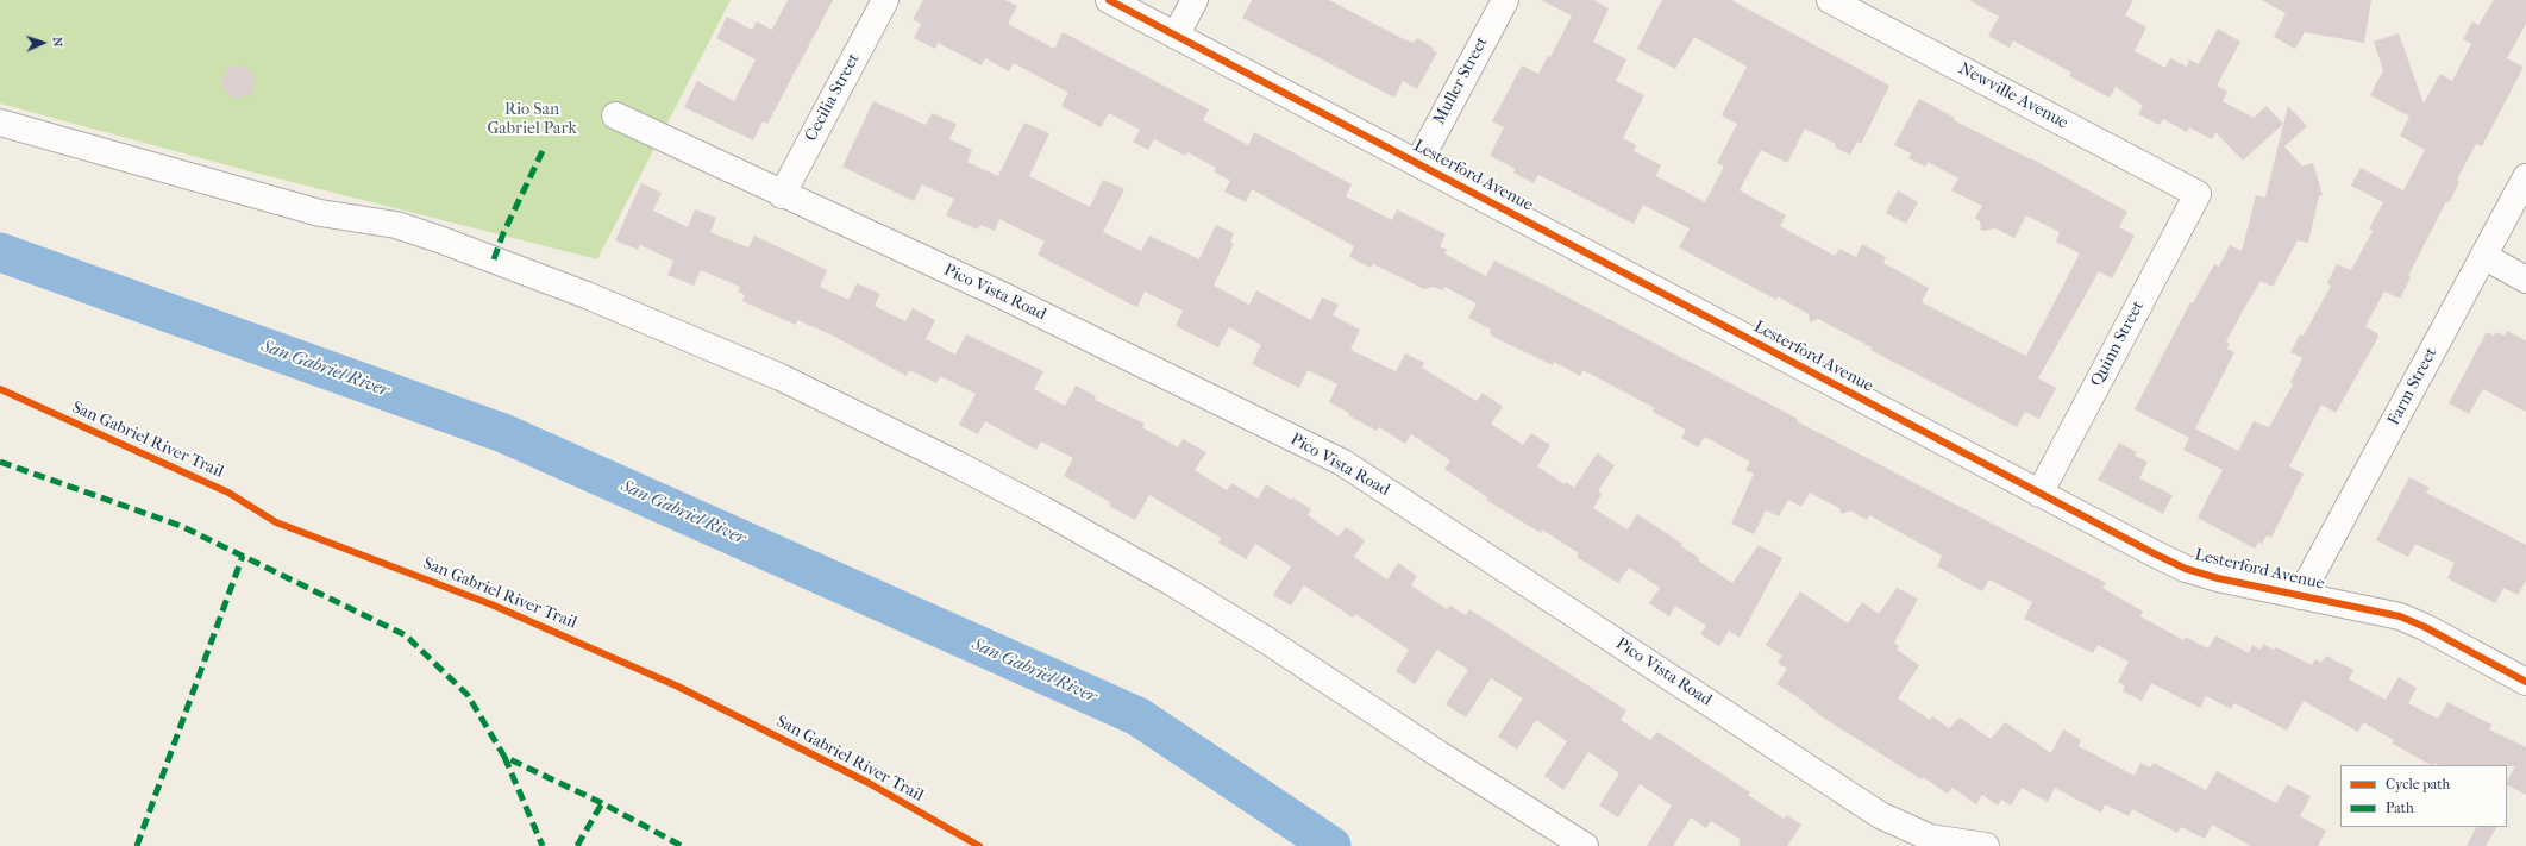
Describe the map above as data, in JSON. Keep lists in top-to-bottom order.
{
  "streets": {
    "street": [
      "Muller Street",
      "Newville Avenue",
      "Cecilia Street",
      "Lesterford Avenue",
      "Pico Vista Road",
      "Quinn Street",
      "Farm Street"
    ],
    "cycle path": ["San Gabriel River Trail"]
  },
  "crossings": [
    ["Muller Street", "Lesterford Avenue"],
    ["Newville Avenue", "Quinn Street"],
    ["Cecilia Street", "Pico Vista Road"],
    ["Lesterford Avenue", "Quinn Street"],
    ["Lesterford Avenue", "Farm Street"]
  ],
  "water": ["San Gabriel River"],
  "parks": ["Rio San Gabriel Park"],
  "legend": ["Cycle path", "Path"],
  "north": "right"
}
